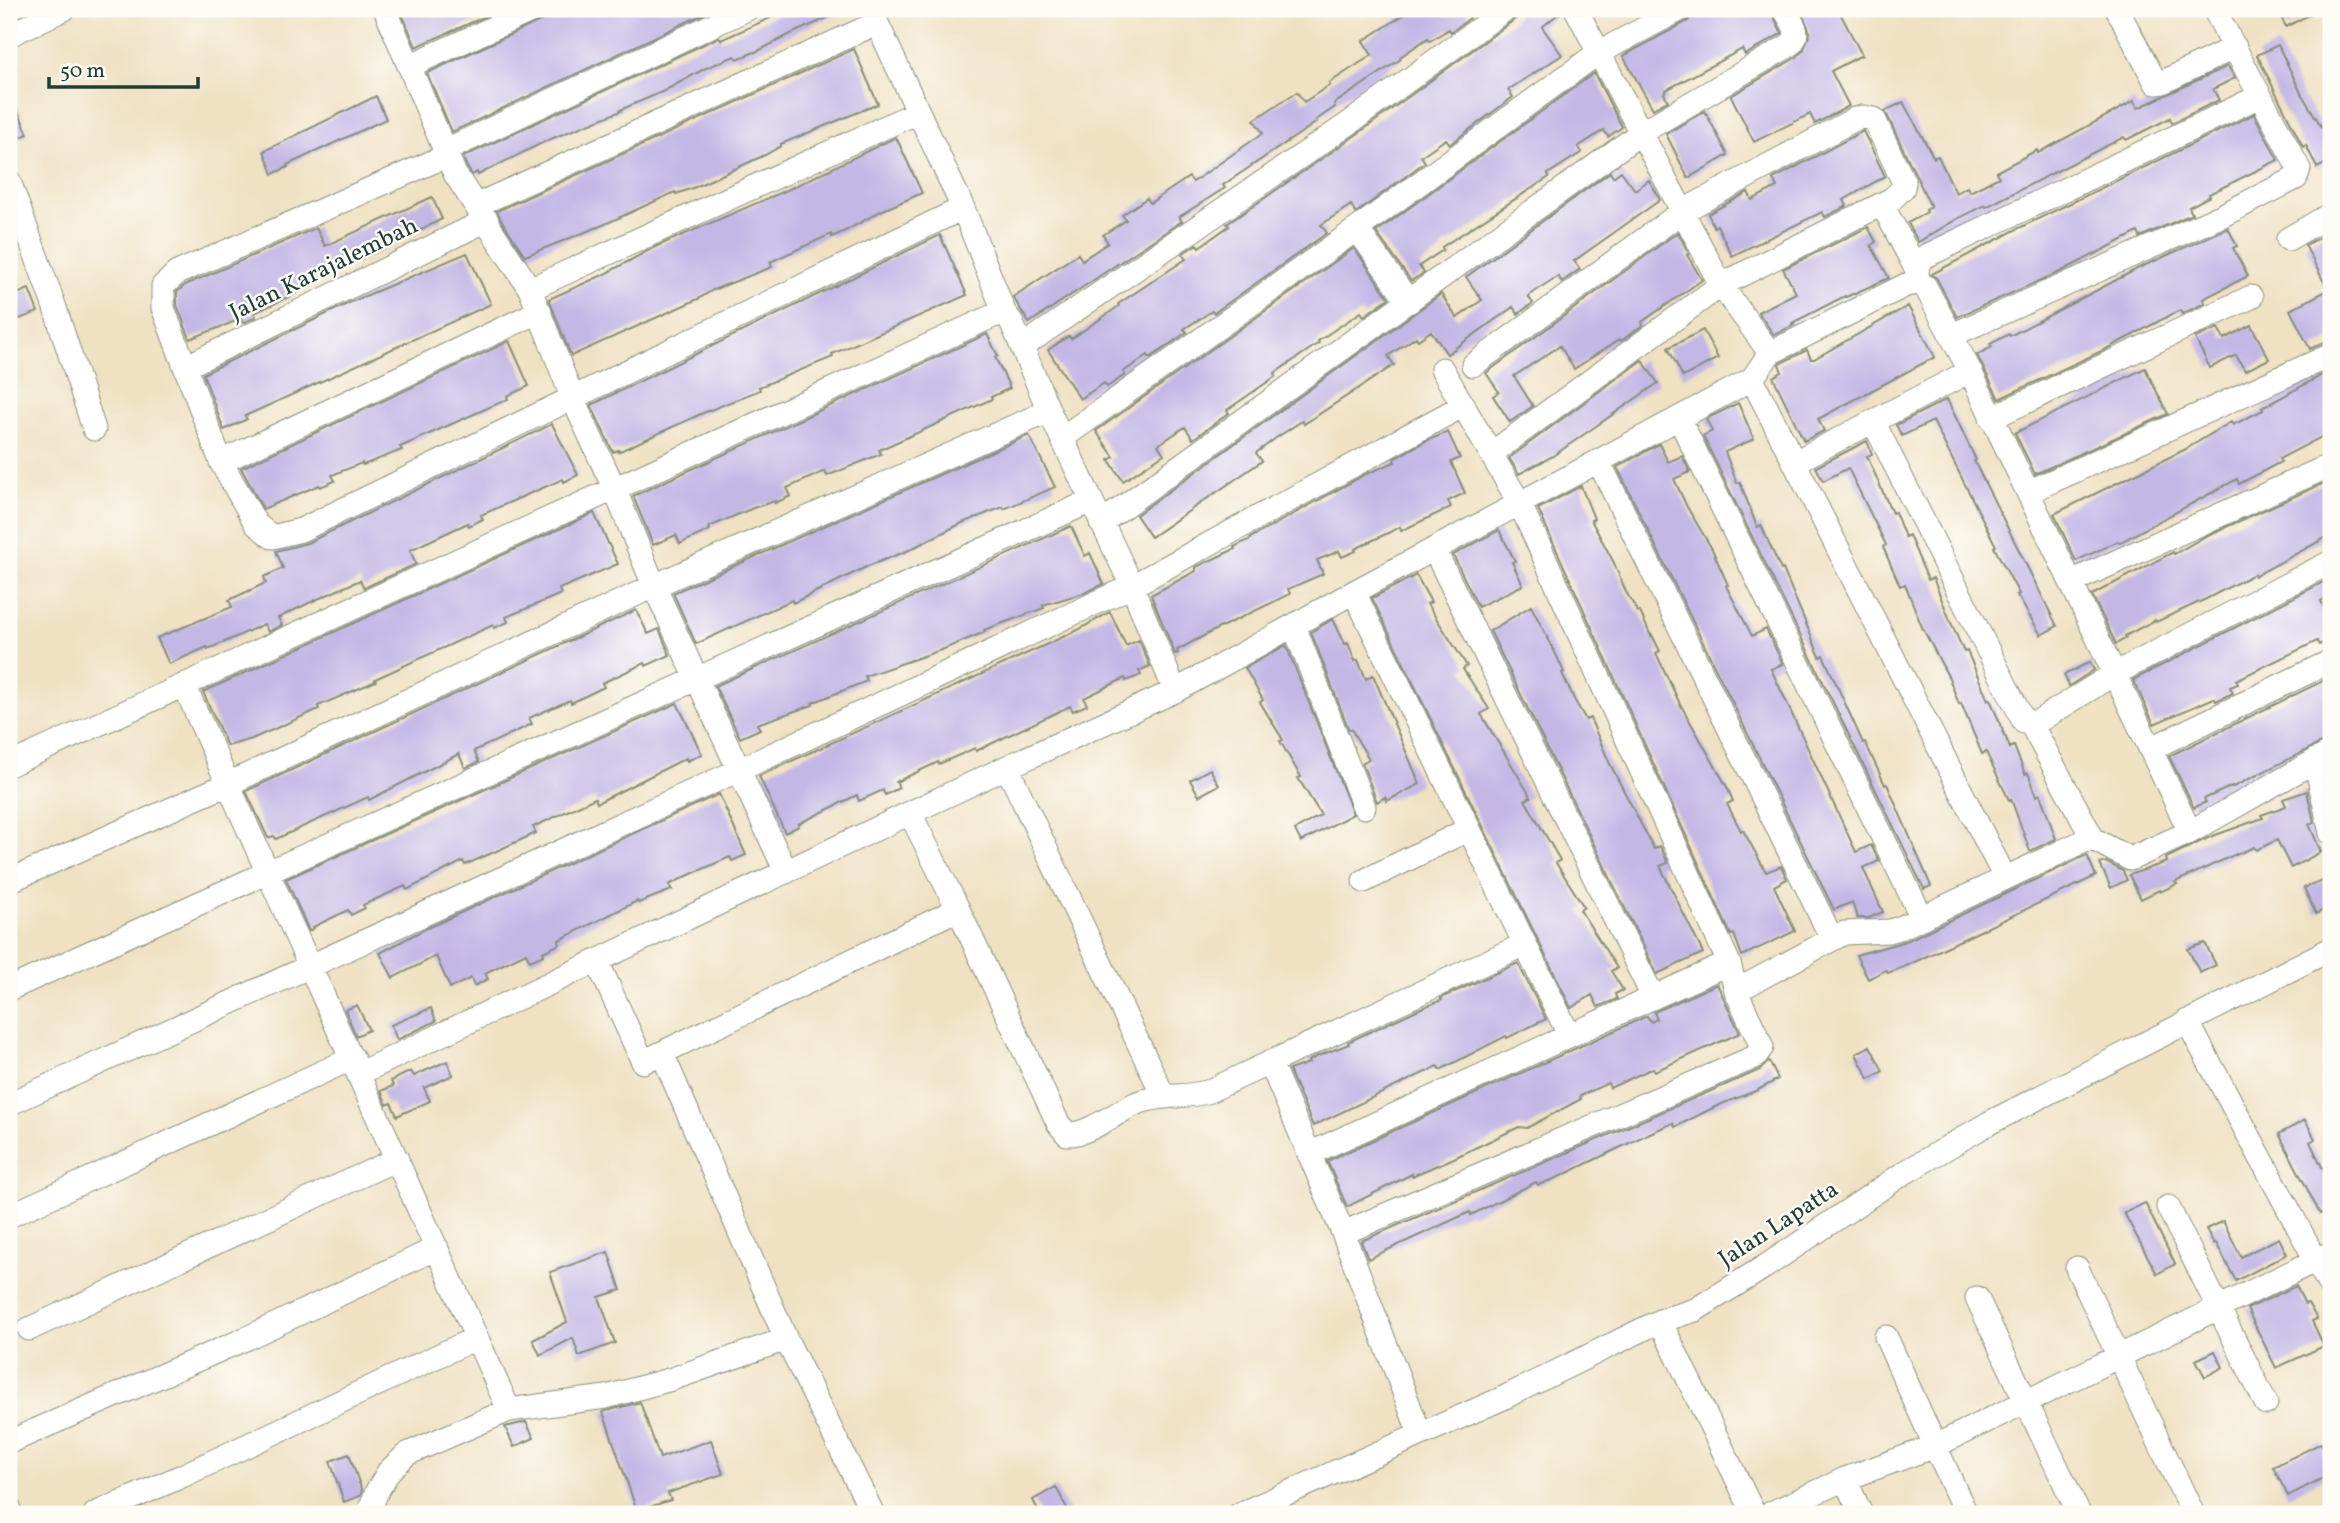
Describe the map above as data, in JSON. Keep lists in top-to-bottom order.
{
  "streets": {
    "street": ["Jalan Karajalembah", "Jalan Lapatta"]
  },
  "scale_bar": "50 m"
}
